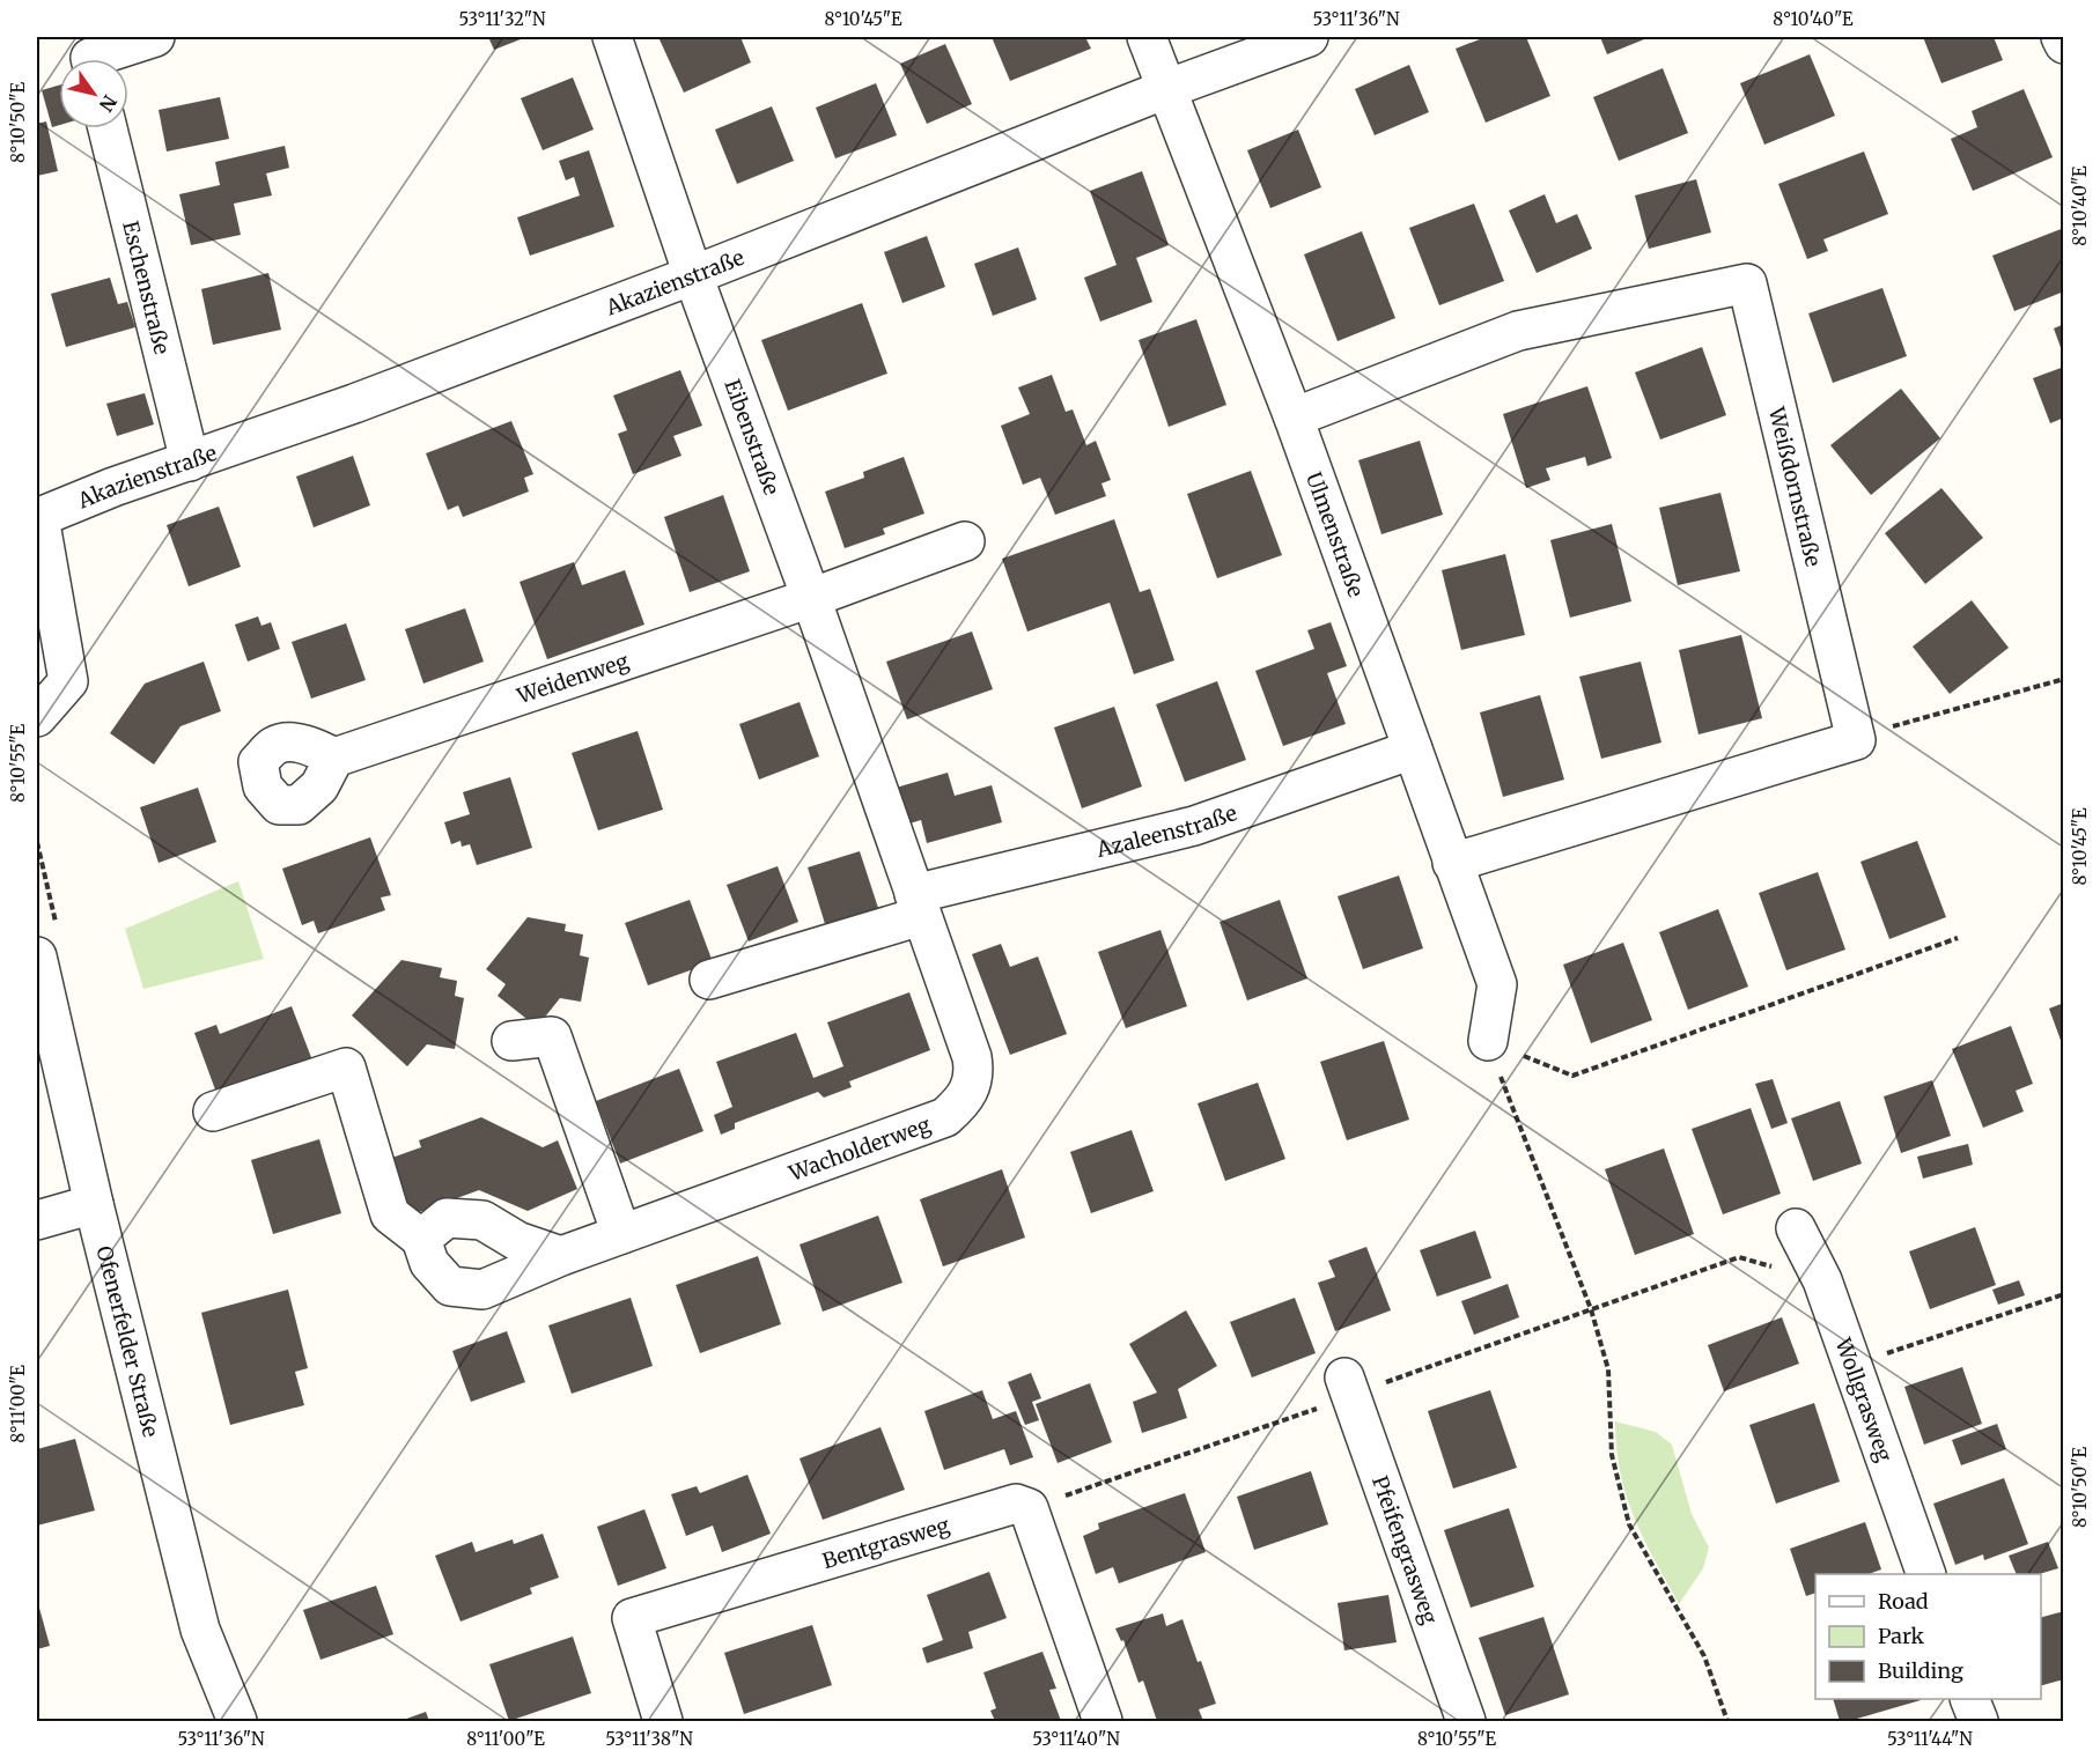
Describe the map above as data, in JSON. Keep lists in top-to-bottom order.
{
  "streets": {
    "street": [
      "Akazienstraße",
      "Eschenstraße",
      "Eibenstraße",
      "Weißdornstraße",
      "Ulmenstraße",
      "Weidenweg",
      "Azaleenstraße",
      "Wacholderweg",
      "Ofenerfelder Straße",
      "Wollgrasweg",
      "Bentgrasweg",
      "Pfeifengrasweg"
    ]
  },
  "crossings": [
    ["Akazienstraße", "Eschenstraße"],
    ["Akazienstraße", "Eibenstraße"],
    ["Akazienstraße", "Ulmenstraße"],
    ["Eibenstraße", "Weidenweg"],
    ["Eibenstraße", "Azaleenstraße"],
    ["Eibenstraße", "Wacholderweg"],
    ["Weißdornstraße", "Ulmenstraße"],
    ["Ulmenstraße", "Azaleenstraße"],
    ["Azaleenstraße", "Wacholderweg"]
  ],
  "legend": ["Road", "Park", "Building"],
  "north": "bottom right",
  "coordinates": [
    "53°11'32\"N",
    "8°10'45\"E",
    "53°11'36\"N",
    "8°10'40\"E",
    "8°10'50\"E",
    "8°10'55\"E",
    "8°11'00\"E",
    "53°11'38\"N",
    "53°11'40\"N",
    "53°11'44\"N"
  ]
}
